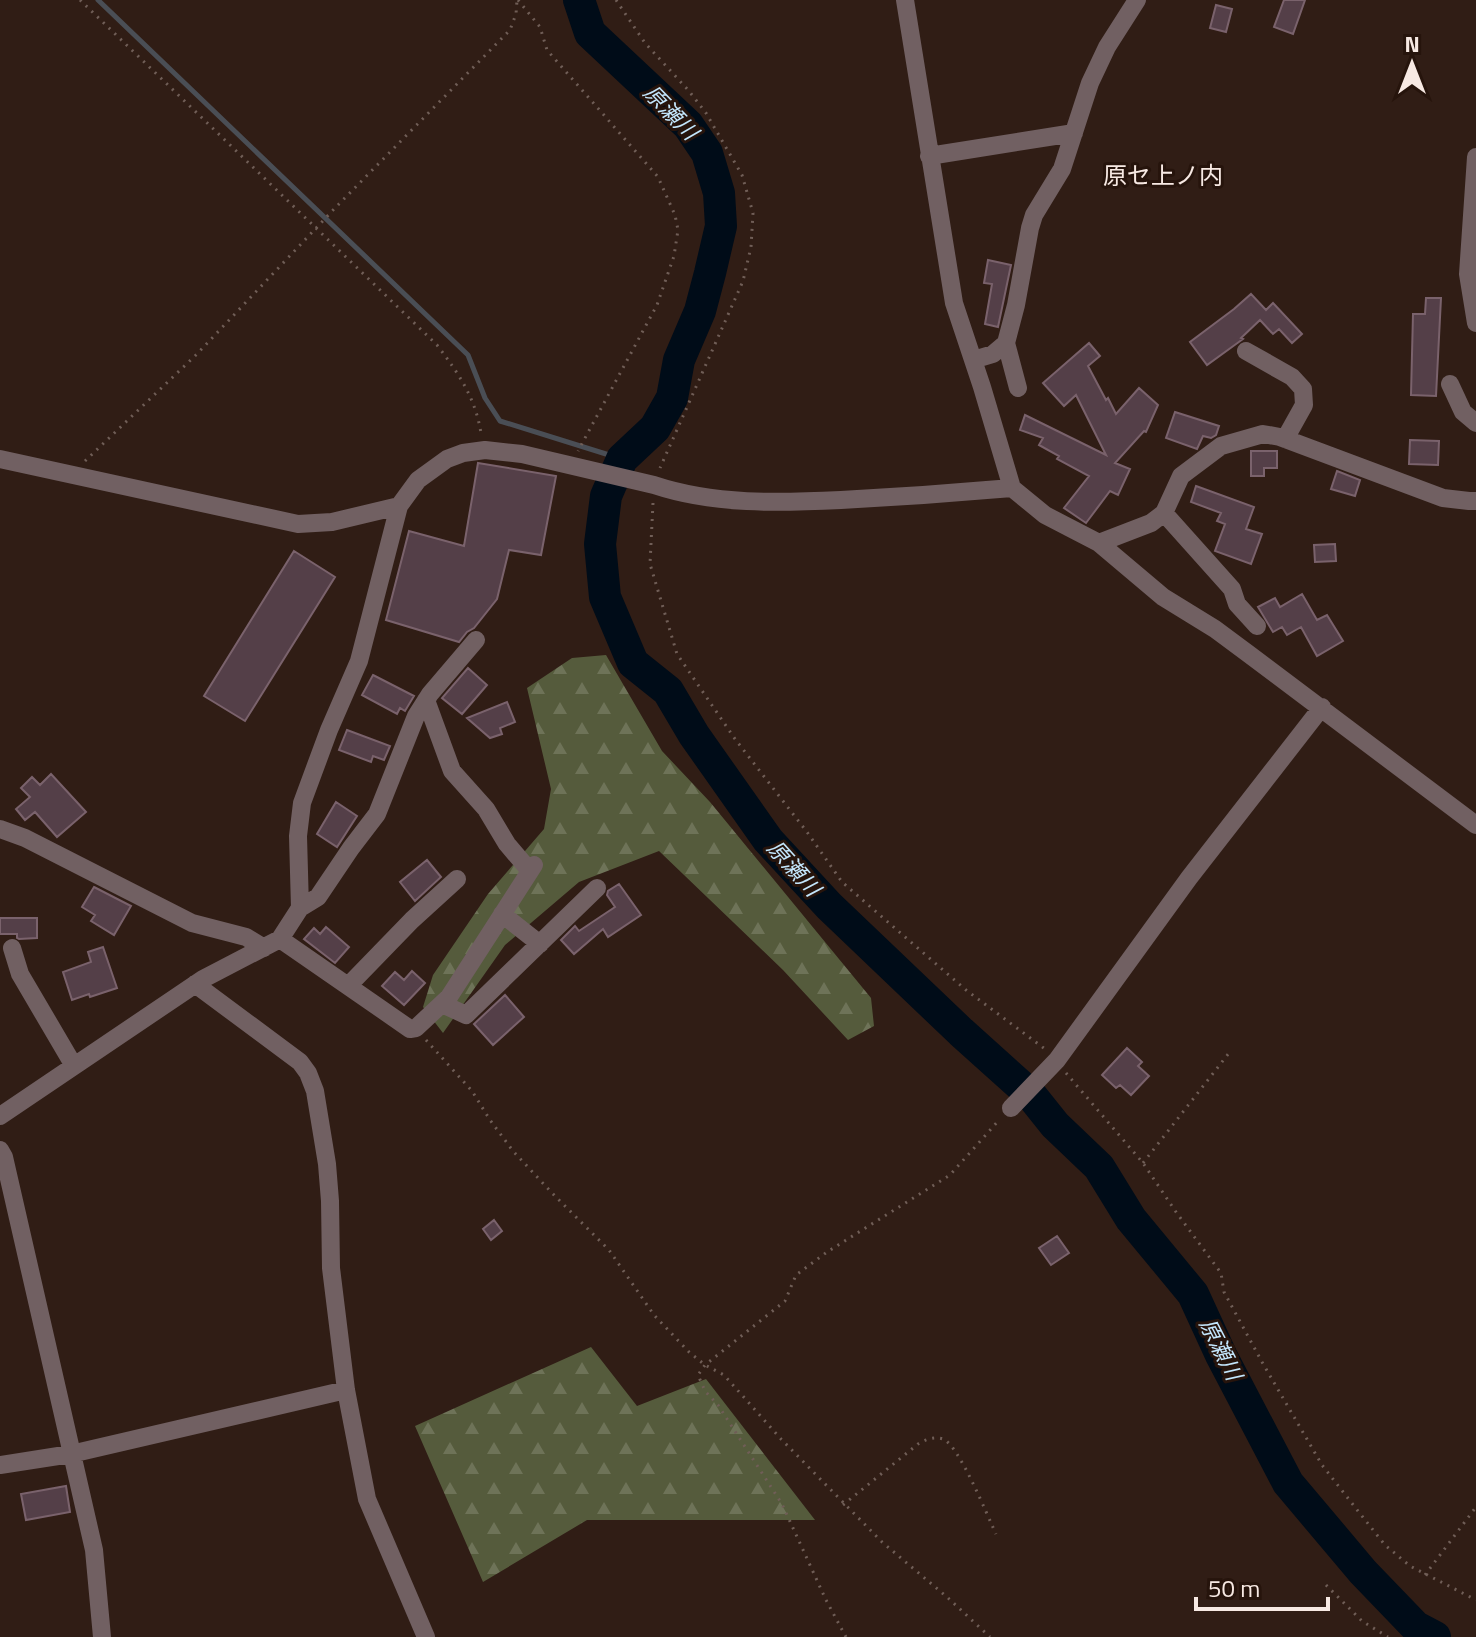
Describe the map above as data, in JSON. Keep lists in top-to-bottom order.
{
  "districts": ["原セ上ノ内"],
  "water": ["原瀬川"],
  "scale_bar": "50 m",
  "north": "top"
}
